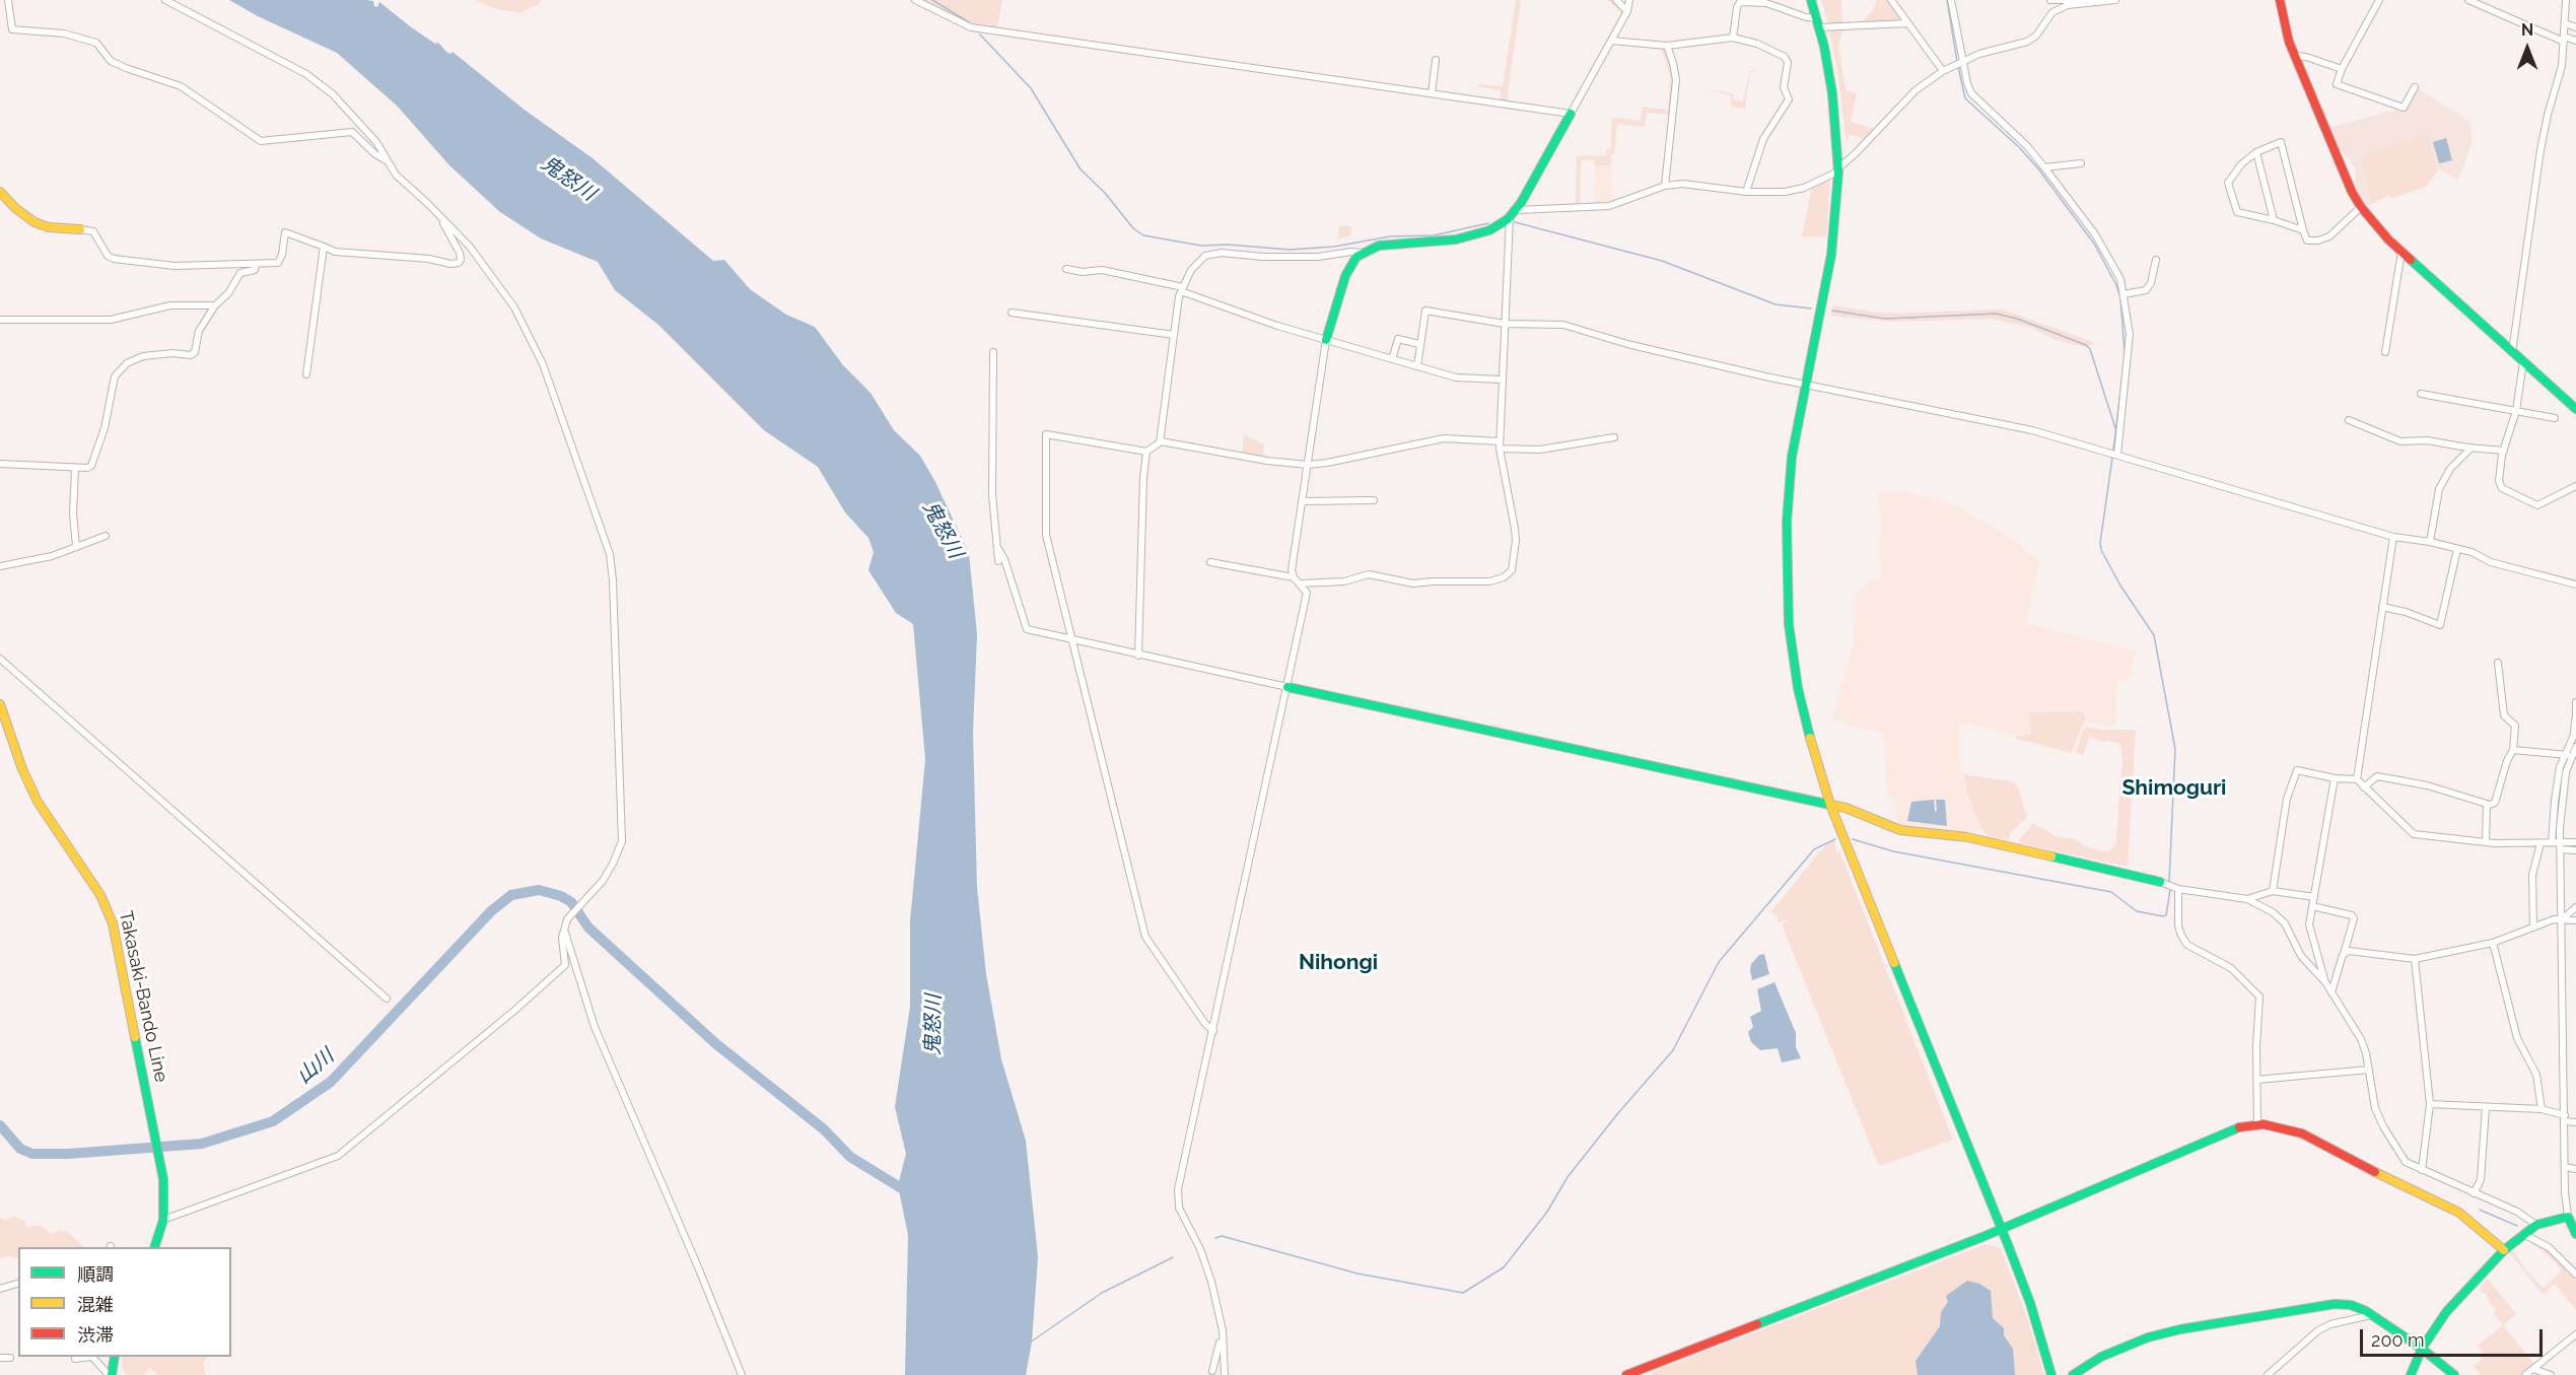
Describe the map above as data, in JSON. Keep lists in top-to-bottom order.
{
  "streets": {
    "street": ["Takasaki-Bando Line"]
  },
  "districts": ["Shimoguri", "Nihongi"],
  "water": ["鬼怒川", "山川"],
  "legend": ["順調", "混雑", "渋滞"],
  "scale_bar": "200 m",
  "north": "top"
}
